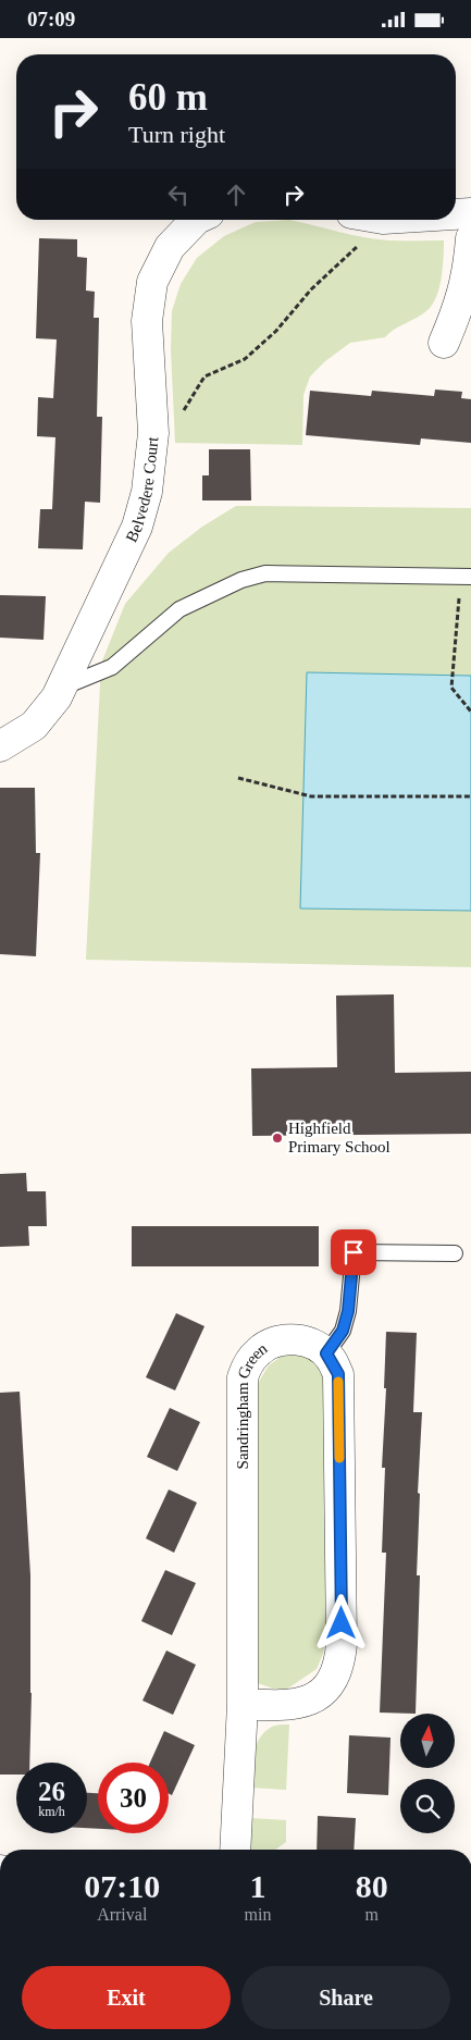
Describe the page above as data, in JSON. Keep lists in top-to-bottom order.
{
  "streets": {
    "street": ["Belvedere Court", "Sandringham Green"]
  },
  "places": ["Highfield Primary School"],
  "north": "top",
  "page": {
    "status": "07:09",
    "turn": ["60 m", "Turn right"],
    "speed": "26 km/h",
    "limit": "30",
    "eta": [
      "07:10",
      "Arrival",
      "1",
      "min",
      "80",
      "m"
    ],
    "buttons": ["Exit", "Share"]
  }
}
